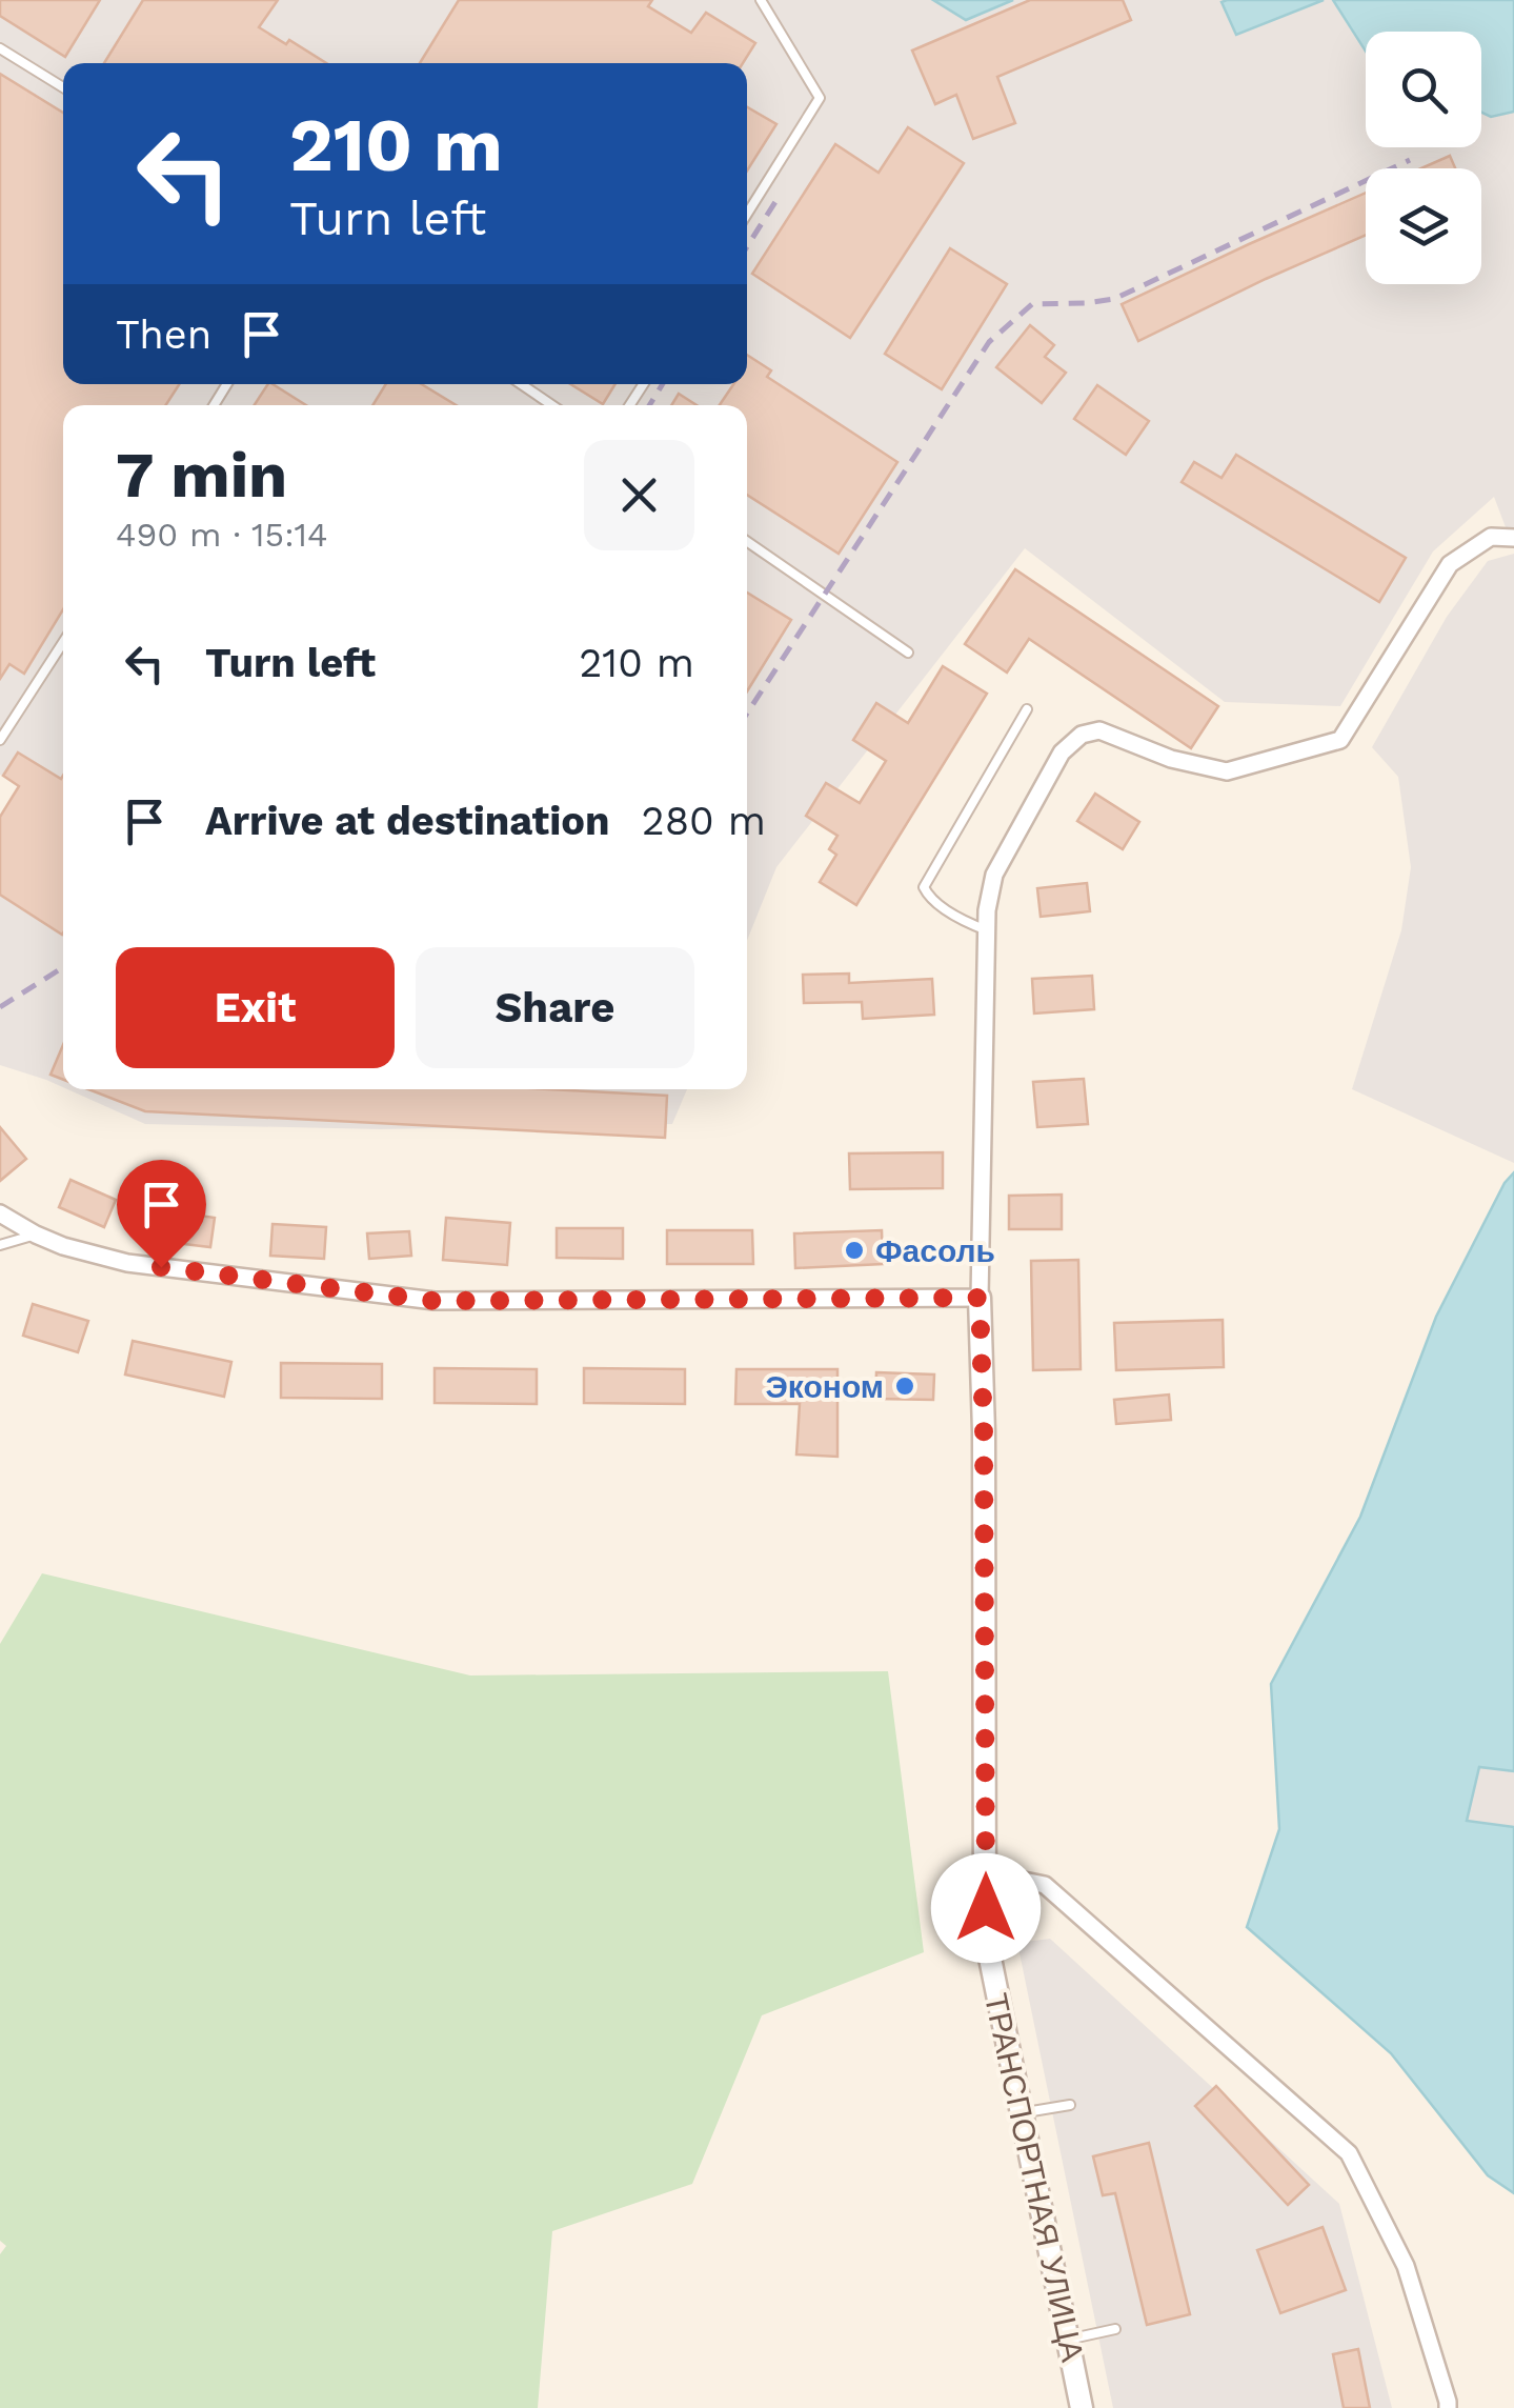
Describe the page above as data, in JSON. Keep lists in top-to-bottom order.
{
  "streets": {
    "street": ["ТРАНСПОРТНАЯ УЛИЦА"]
  },
  "places": ["Фасоль", "Эконом"],
  "page": {
    "turn": ["210 m", "Turn left"],
    "then": "Then",
    "heading": ["7 min", "490 m · 15:14"],
    "list": [
      {
        "name": "Turn left",
        "value": "210 m"
      },
      {
        "name": "Arrive at destination",
        "value": "280 m"
      }
    ],
    "buttons": ["Exit", "Share"]
  }
}
